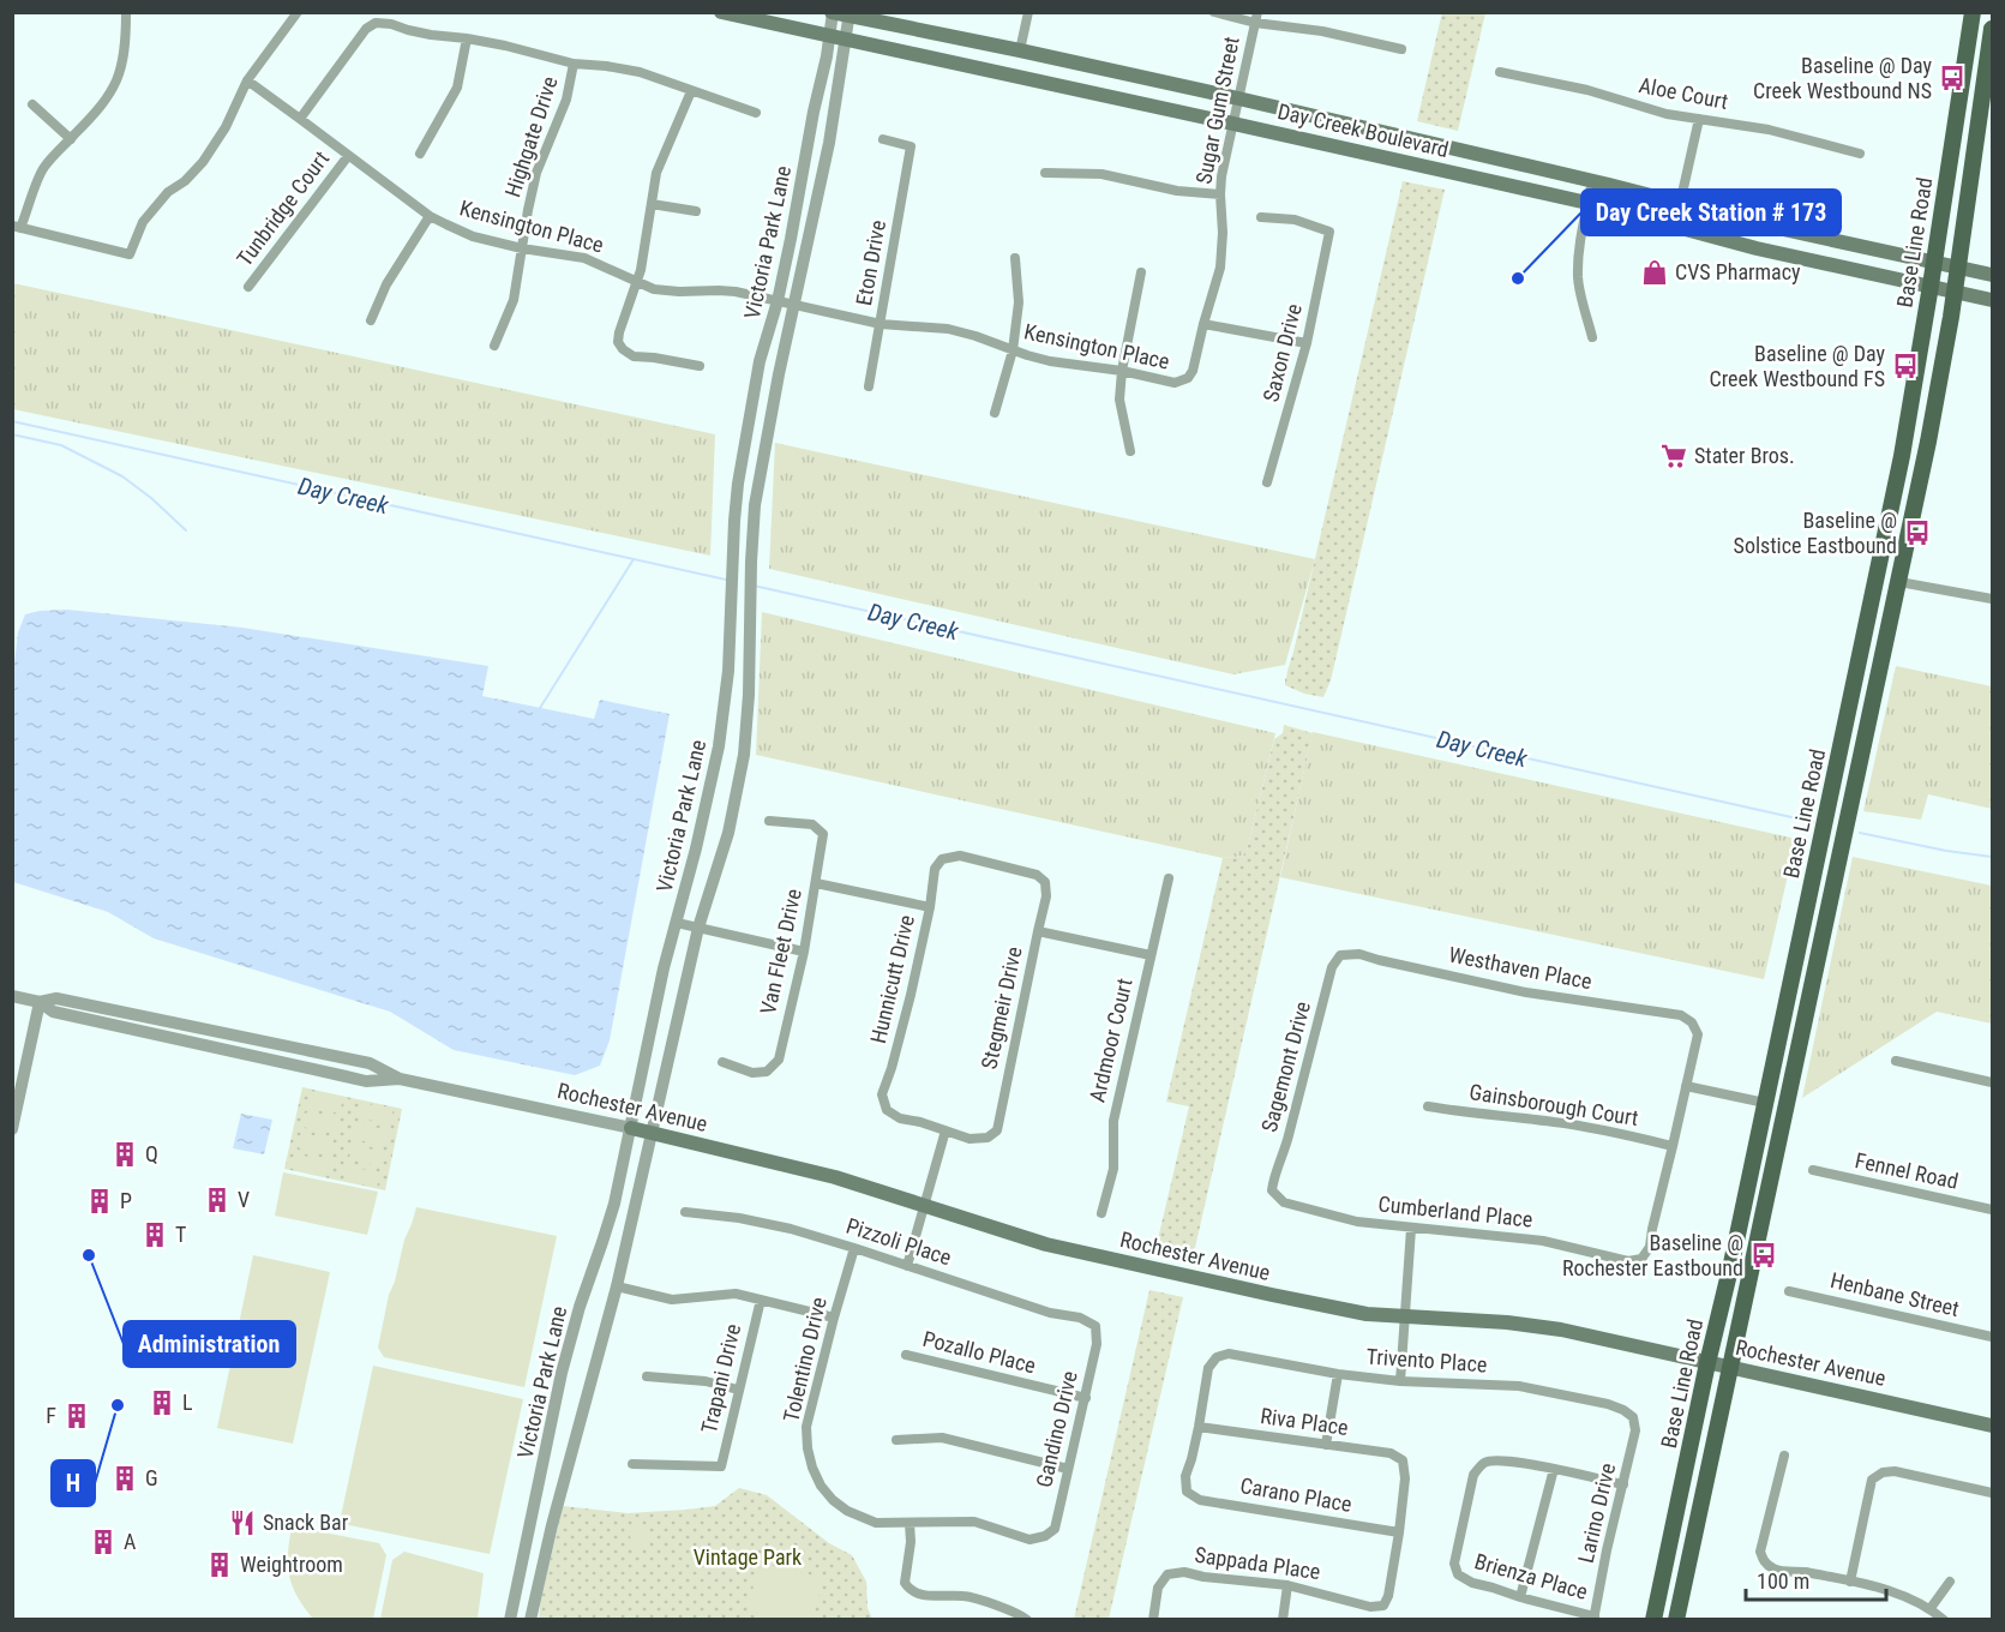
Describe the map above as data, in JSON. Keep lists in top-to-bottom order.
{
  "streets": {
    "main road": ["Day Creek Boulevard", "Base Line Road", "Rochester Avenue"],
    "street": [
      "Aloe Court",
      "Sugar Gum Street",
      "Highgate Drive",
      "Tunbridge Court",
      "Kensington Place",
      "Victoria Park Lane",
      "Eton Drive",
      "Saxon Drive",
      "Van Fleet Drive",
      "Westhaven Place",
      "Hunnicutt Drive",
      "Stegmeir Drive",
      "Ardmoor Court",
      "Sagemont Drive",
      "Gainsborough Court",
      "Fennel Road",
      "Cumberland Place",
      "Pizzoli Place",
      "Henbane Street",
      "Pozallo Place",
      "Tolentino Drive",
      "Trivento Place",
      "Trapani Drive",
      "Riva Place",
      "Gandino Drive",
      "Carano Place",
      "Larino Drive",
      "Sappada Place",
      "Brienza Place"
    ]
  },
  "crossings": [
    ["Sugar Gum Street", "Day Creek Boulevard"],
    ["Sugar Gum Street", "Kensington Place"],
    ["Day Creek Boulevard", "Victoria Park Lane"],
    ["Day Creek Boulevard", "Base Line Road"],
    ["Highgate Drive", "Kensington Place"],
    ["Tunbridge Court", "Kensington Place"],
    ["Kensington Place", "Victoria Park Lane"],
    ["Kensington Place", "Eton Drive"],
    ["Victoria Park Lane", "Rochester Avenue"],
    ["Base Line Road", "Rochester Avenue"],
    ["Westhaven Place", "Sagemont Drive"],
    ["Hunnicutt Drive", "Stegmeir Drive"],
    ["Sagemont Drive", "Cumberland Place"],
    ["Gainsborough Court", "Cumberland Place"],
    ["Pizzoli Place", "Tolentino Drive"],
    ["Pizzoli Place", "Gandino Drive"],
    ["Pozallo Place", "Gandino Drive"],
    ["Tolentino Drive", "Gandino Drive"],
    ["Trivento Place", "Riva Place"],
    ["Trivento Place", "Carano Place"],
    ["Trivento Place", "Larino Drive"],
    ["Riva Place", "Carano Place"],
    ["Riva Place", "Sappada Place"],
    ["Carano Place", "Sappada Place"],
    ["Larino Drive", "Brienza Place"]
  ],
  "water": ["Day Creek"],
  "parks": ["Vintage Park"],
  "places": {
    "bus stop": [
      "Baseline @ Day Creek Westbound NS",
      "Baseline @ Day Creek Westbound FS",
      "Baseline @ Solstice Eastbound",
      "Baseline @ Rochester Eastbound"
    ],
    "shop": ["CVS Pharmacy"],
    "other": ["Day Creek Station # 173", "Administration", "H"],
    "supermarket": ["Stater Bros."],
    "building": [
      "Q",
      "V",
      "P",
      "T",
      "L",
      "F",
      "G",
      "A",
      "Weightroom"
    ],
    "restaurant": ["Snack Bar"]
  },
  "scale_bar": "100 m"
}
